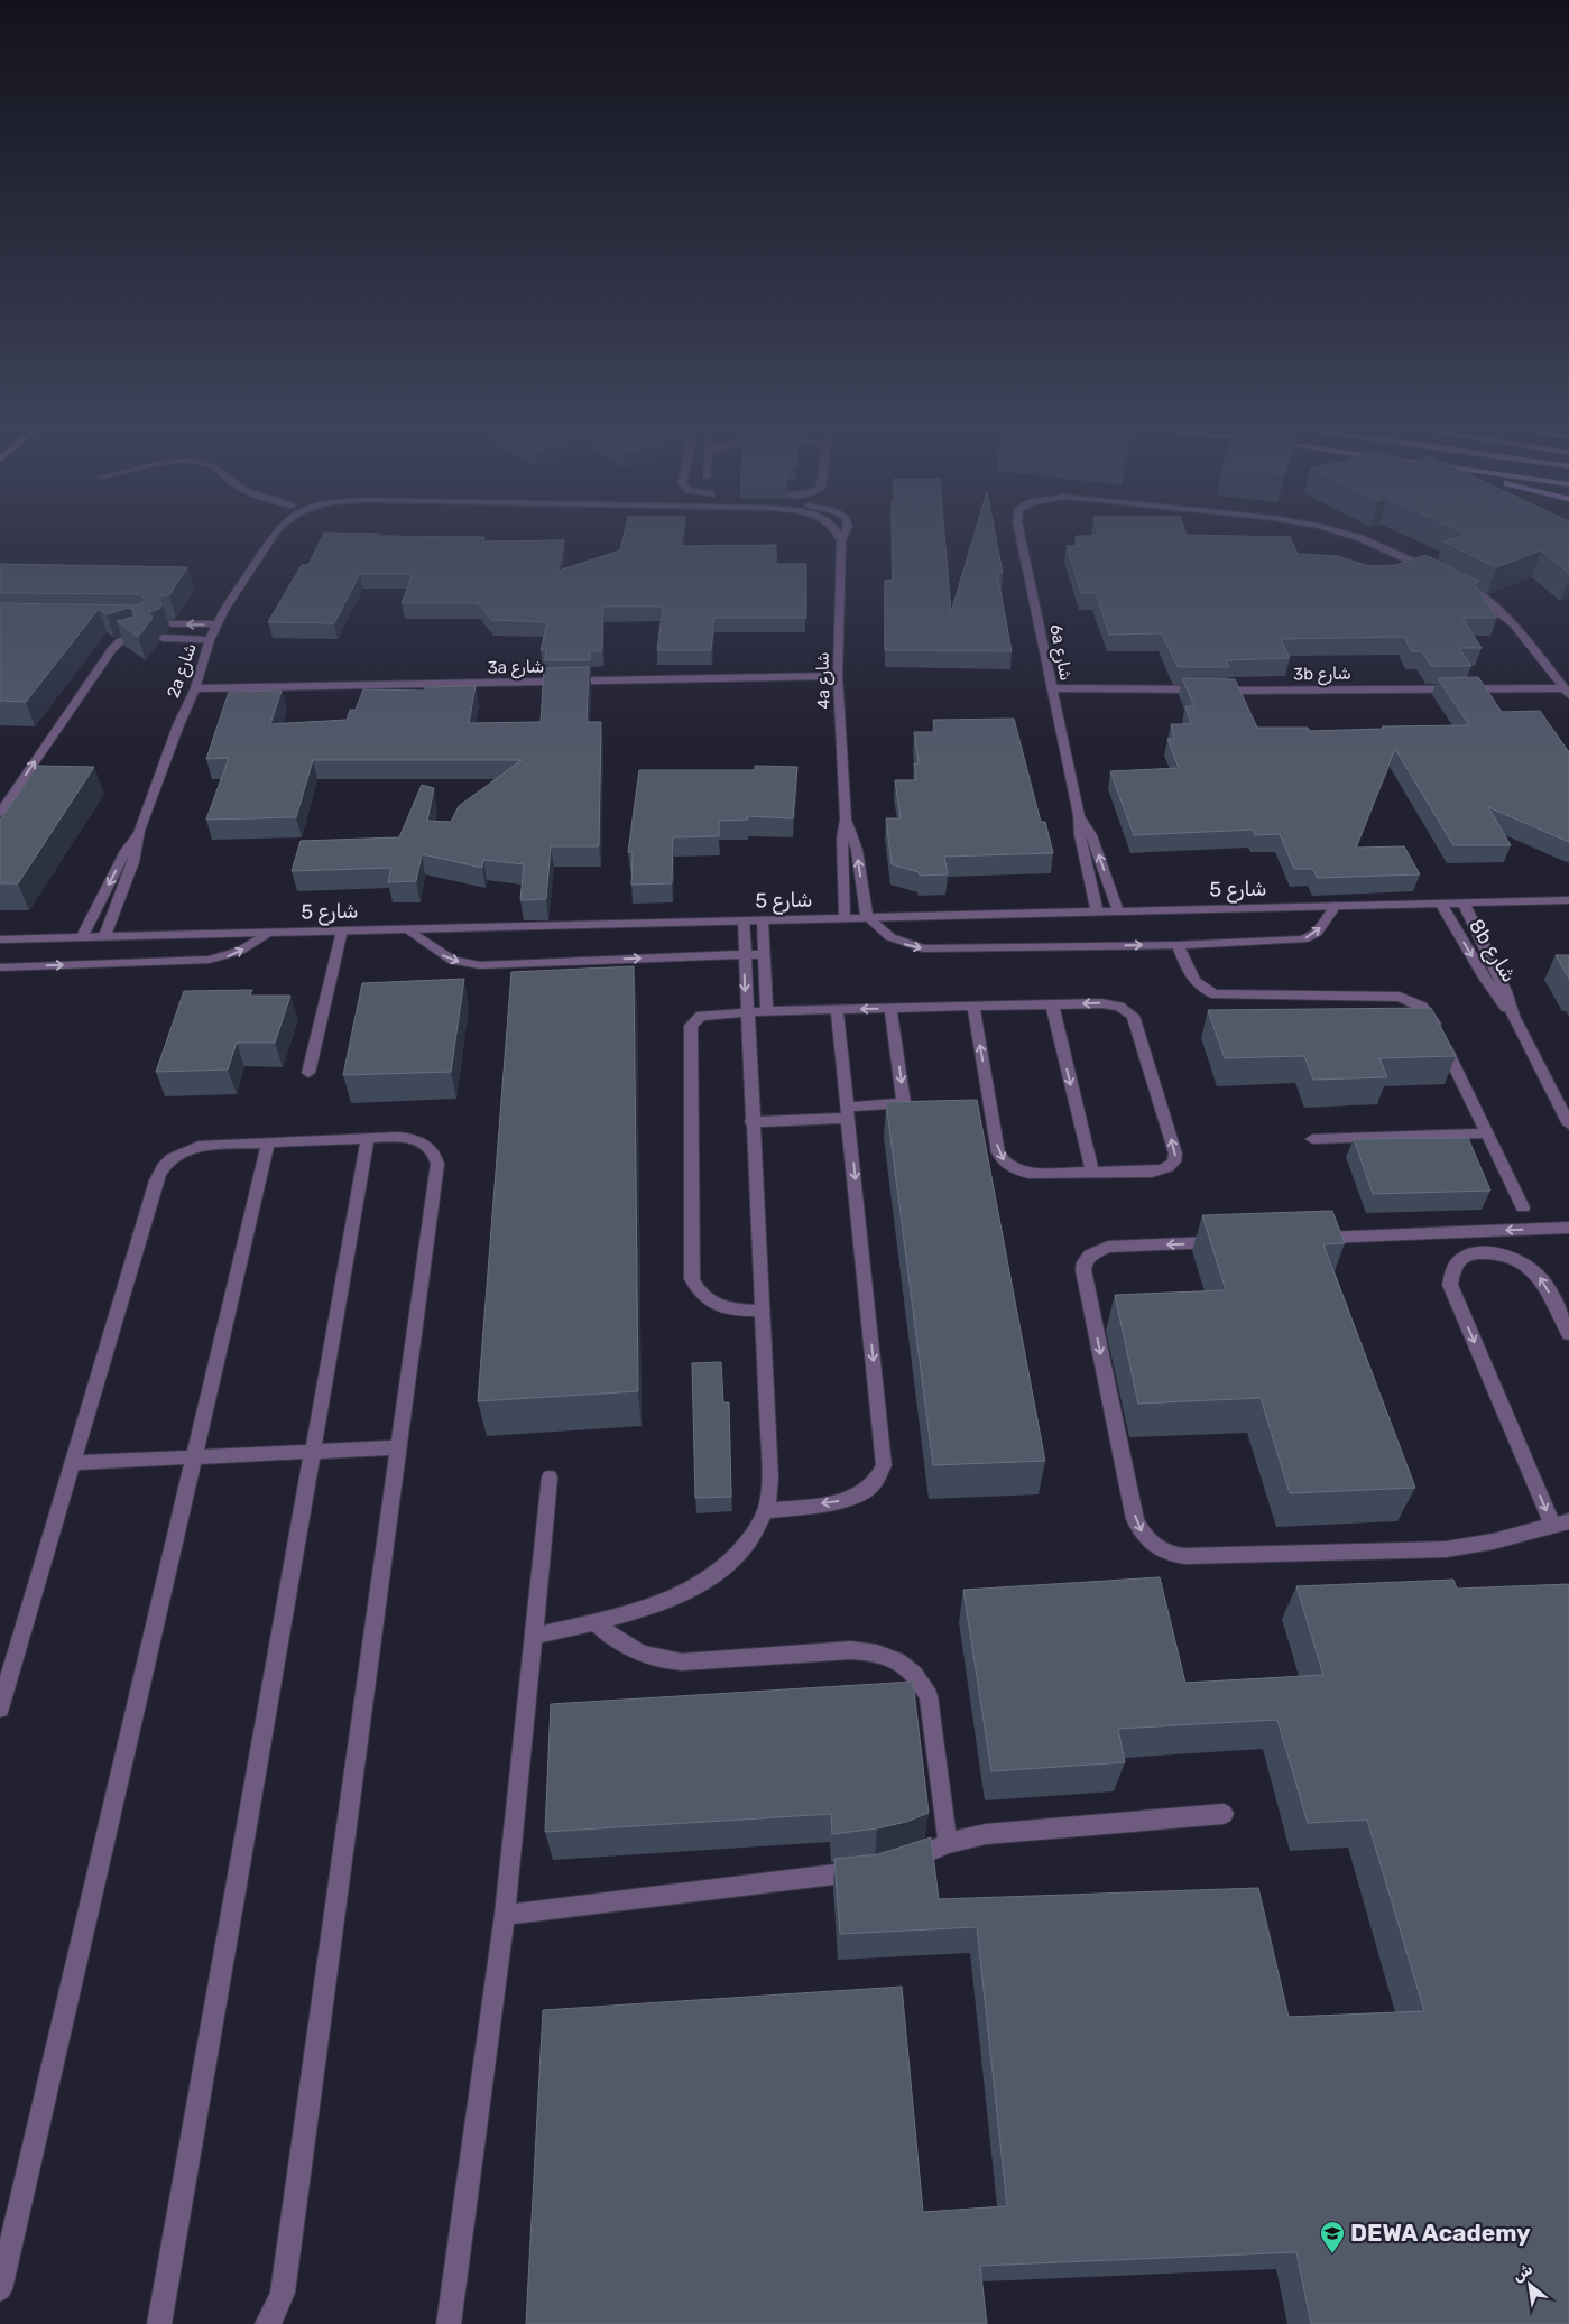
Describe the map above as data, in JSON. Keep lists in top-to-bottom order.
{
  "streets": {
    "street": [
      "6a شارع",
      "3a شارع",
      "2a شارع",
      "3b شارع",
      "4a شارع",
      "شارع 5",
      "8b شارع"
    ]
  },
  "crossings": [
    ["6a شارع", "3b شارع"],
    ["6a شارع", "شارع 5"],
    ["3a شارع", "2a شارع"],
    ["3a شارع", "4a شارع"],
    ["2a شارع", "شارع 5"],
    ["4a شارع", "شارع 5"],
    ["شارع 5", "8b شارع"]
  ],
  "places": {
    "school or university": ["DEWA Academy"]
  },
  "north": "top left"
}
